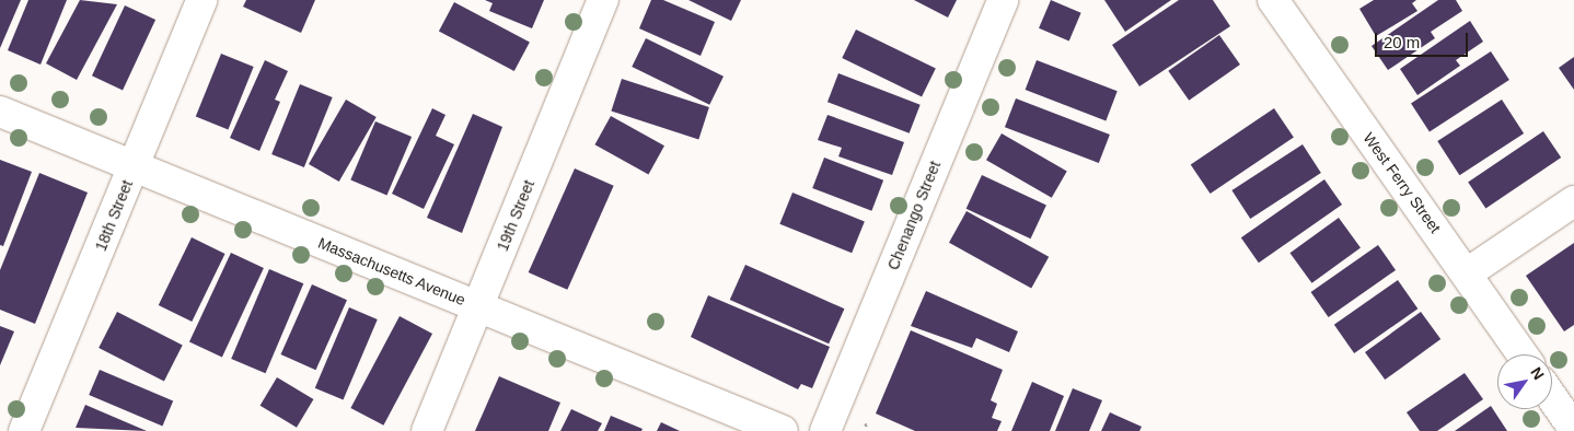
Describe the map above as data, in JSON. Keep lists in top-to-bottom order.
{
  "streets": {
    "street": [
      "West Ferry Street",
      "18th Street",
      "19th Street",
      "Chenango Street",
      "Massachusetts Avenue"
    ]
  },
  "crossings": [
    ["18th Street", "Massachusetts Avenue"],
    ["19th Street", "Massachusetts Avenue"]
  ],
  "scale_bar": "20 m",
  "north": "top right"
}
